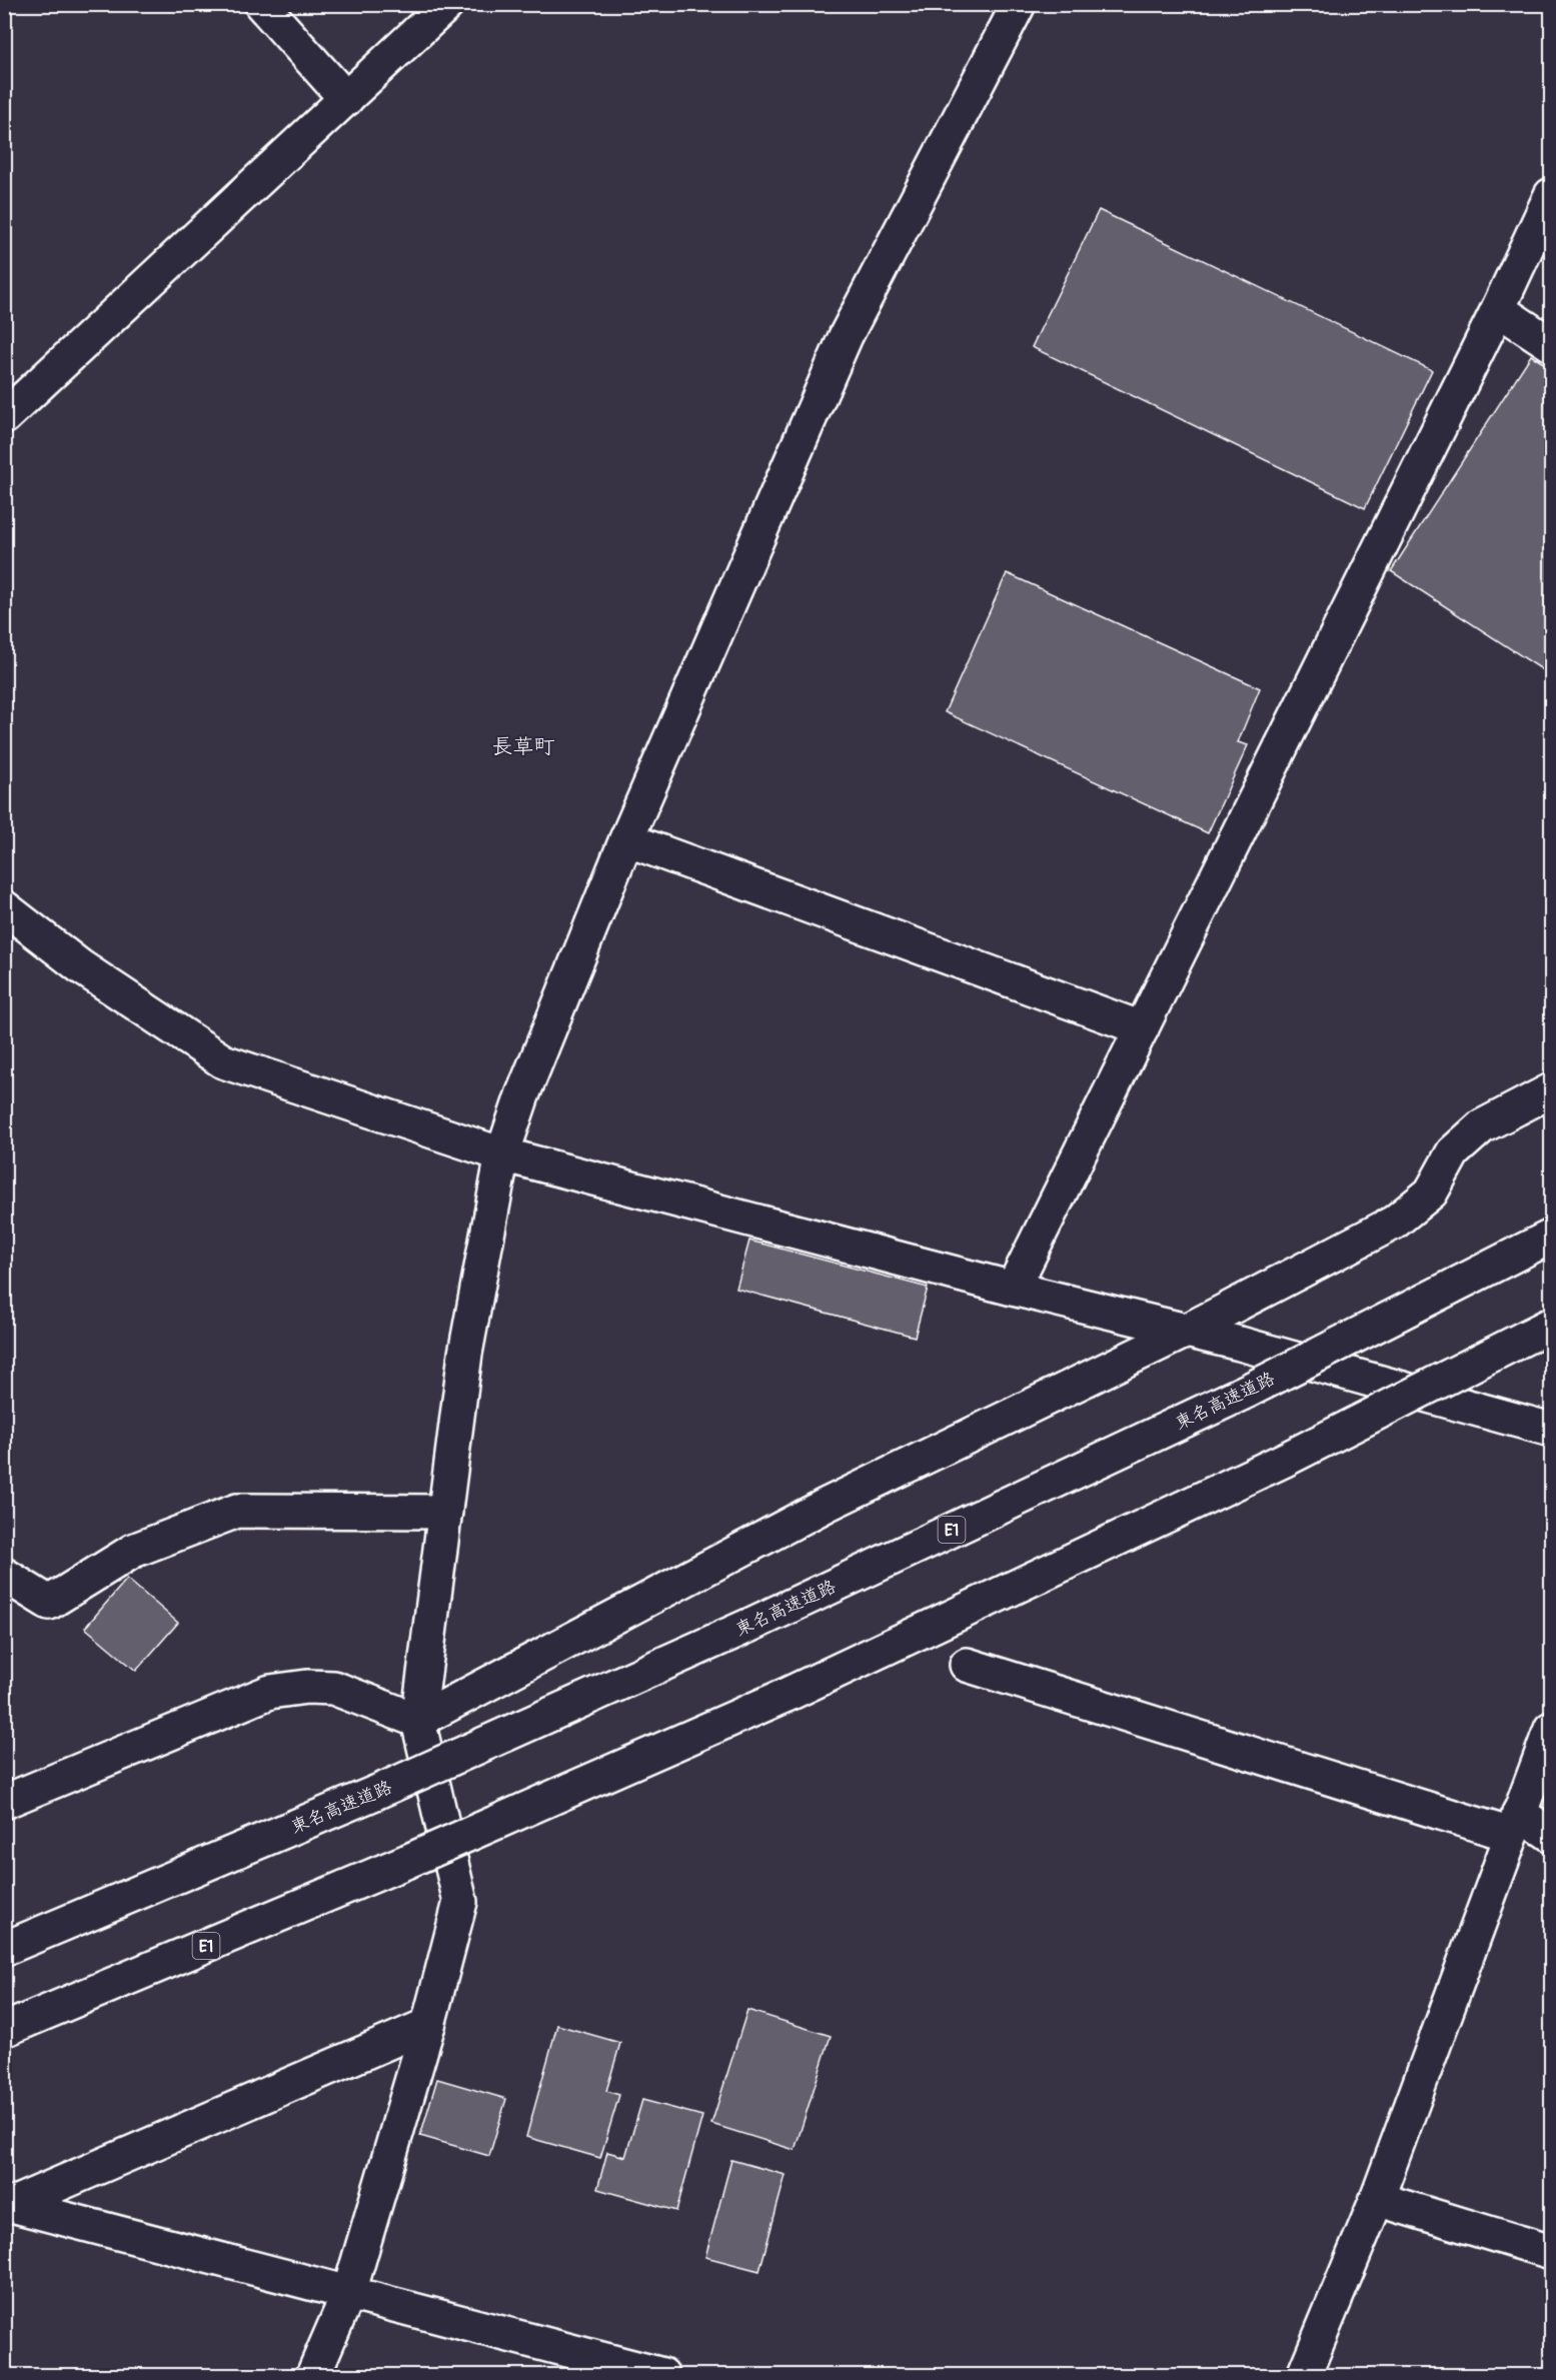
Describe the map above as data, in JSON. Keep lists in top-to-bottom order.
{
  "streets": {
    "main road": ["東名高速道路", "E1"]
  },
  "districts": ["長草町"]
}
